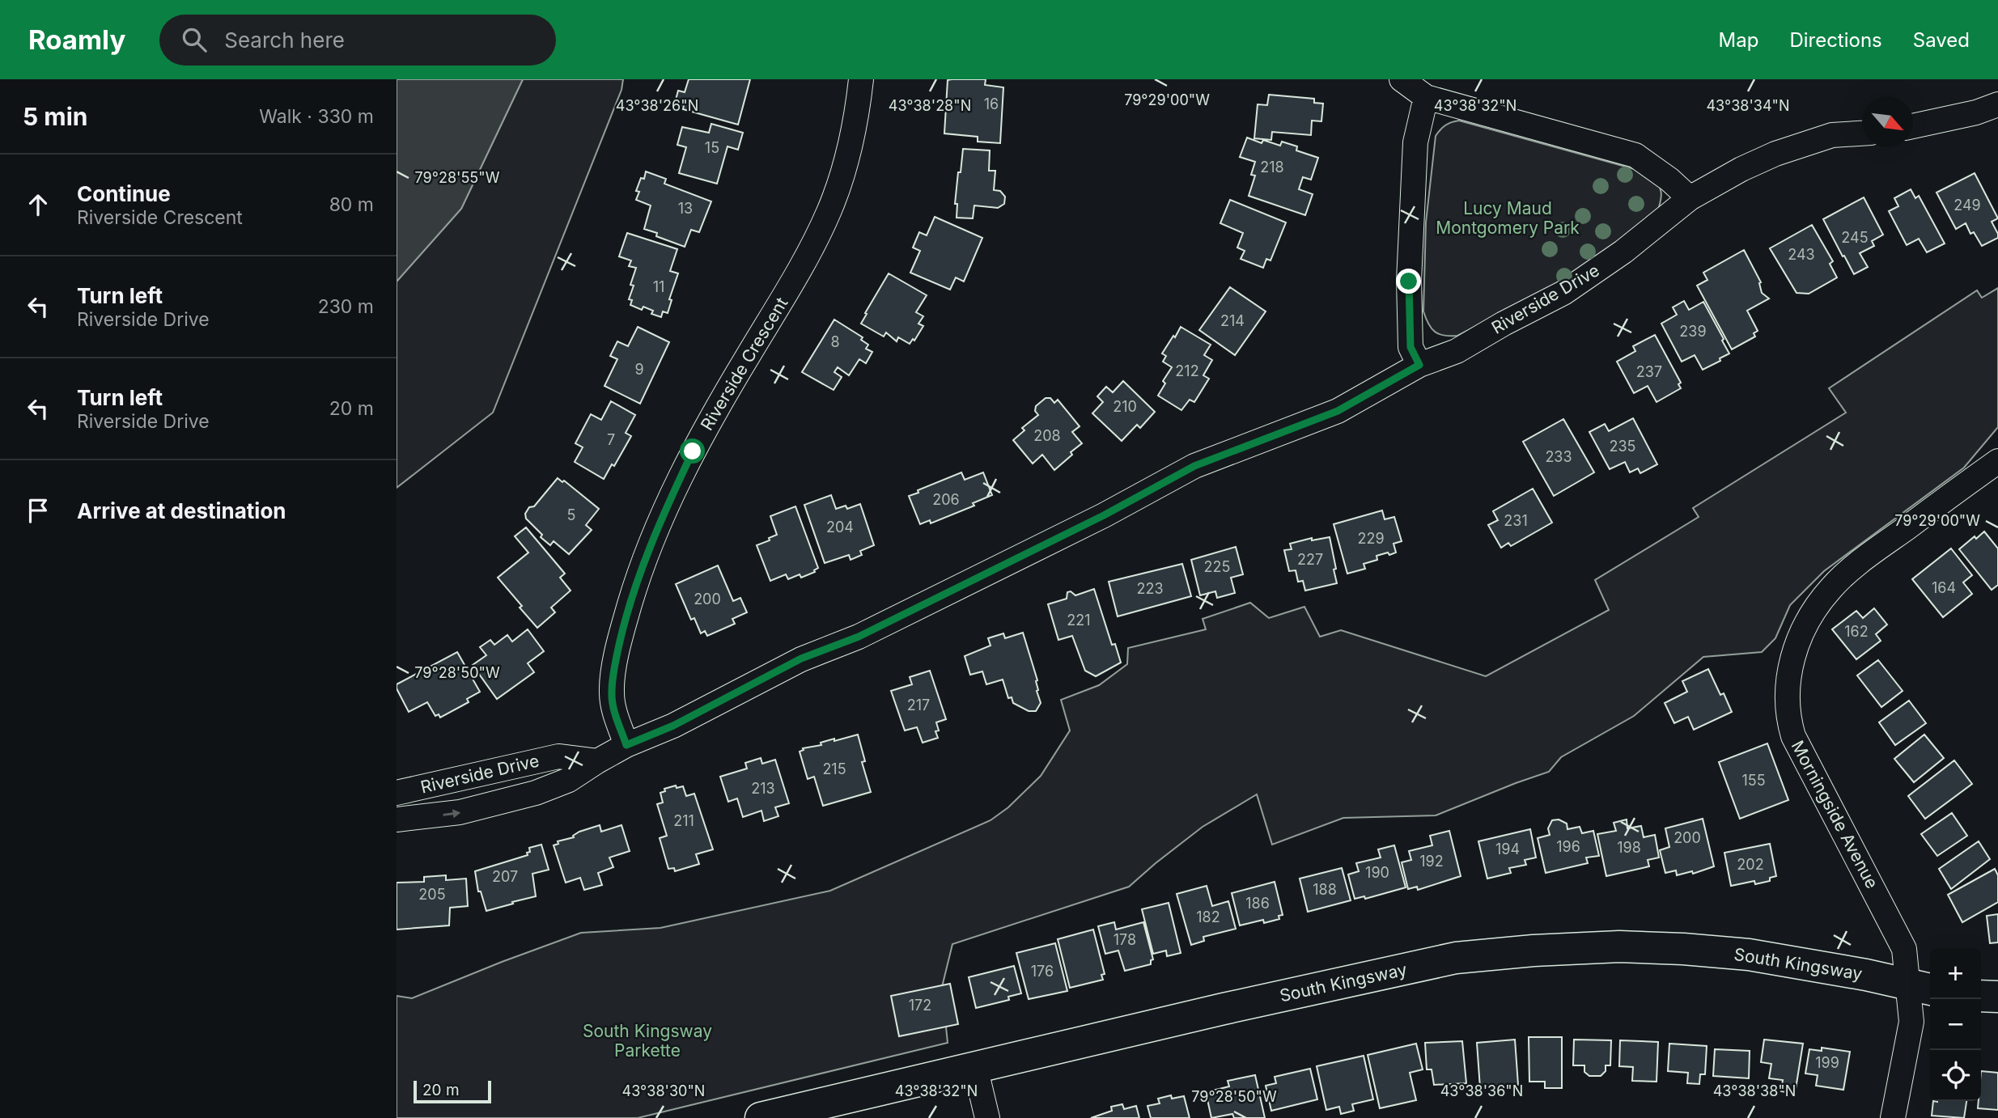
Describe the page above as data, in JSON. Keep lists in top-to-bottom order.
{
  "streets": {
    "street": [
      "Riverside Drive",
      "Riverside Crescent",
      "Morningside Avenue",
      "South Kingsway"
    ]
  },
  "crossings": [
    ["Riverside Drive", "Riverside Crescent"],
    ["Morningside Avenue", "South Kingsway"]
  ],
  "parks": ["Lucy Maud Montgomery Park", "South Kingsway Parkette"],
  "house_numbers": [
    "16",
    "15",
    "218",
    "249",
    "13",
    "245",
    "243",
    "11",
    "214",
    "239",
    "8",
    "9",
    "212",
    "237",
    "210",
    "208",
    "7",
    "235",
    "233",
    "206",
    "5",
    "231",
    "204",
    "229",
    "227",
    "225",
    "164",
    "223",
    "200",
    "221",
    "162",
    "217",
    "215",
    "155",
    "213",
    "211",
    "200",
    "196",
    "198",
    "194",
    "192",
    "202",
    "190",
    "207",
    "188",
    "205",
    "186",
    "182",
    "178",
    "176",
    "172",
    "199"
  ],
  "scale_bar": "20 m",
  "north": "bottom right",
  "page": {
    "header": "Roamly",
    "search": "Search here",
    "nav": ["Map", "Directions", "Saved"],
    "heading": ["5 min", "Walk · 330 m"],
    "list": [
      ["Continue", "Riverside Crescent", "80 m"],
      ["Turn left", "Riverside Drive", "230 m"],
      ["Turn left", "Riverside Drive", "20 m"],
      "Arrive at destination"
    ],
    "map_buttons": ["+", "−"],
    "scale": "20 m"
  },
  "coordinates": [
    "79°29'00\"W",
    "43°38'26\"N",
    "43°38'28\"N",
    "43°38'32\"N",
    "43°38'34\"N",
    "79°28'55\"W",
    "79°28'50\"W",
    "43°38'30\"N",
    "43°38'36\"N",
    "43°38'38\"N"
  ]
}
